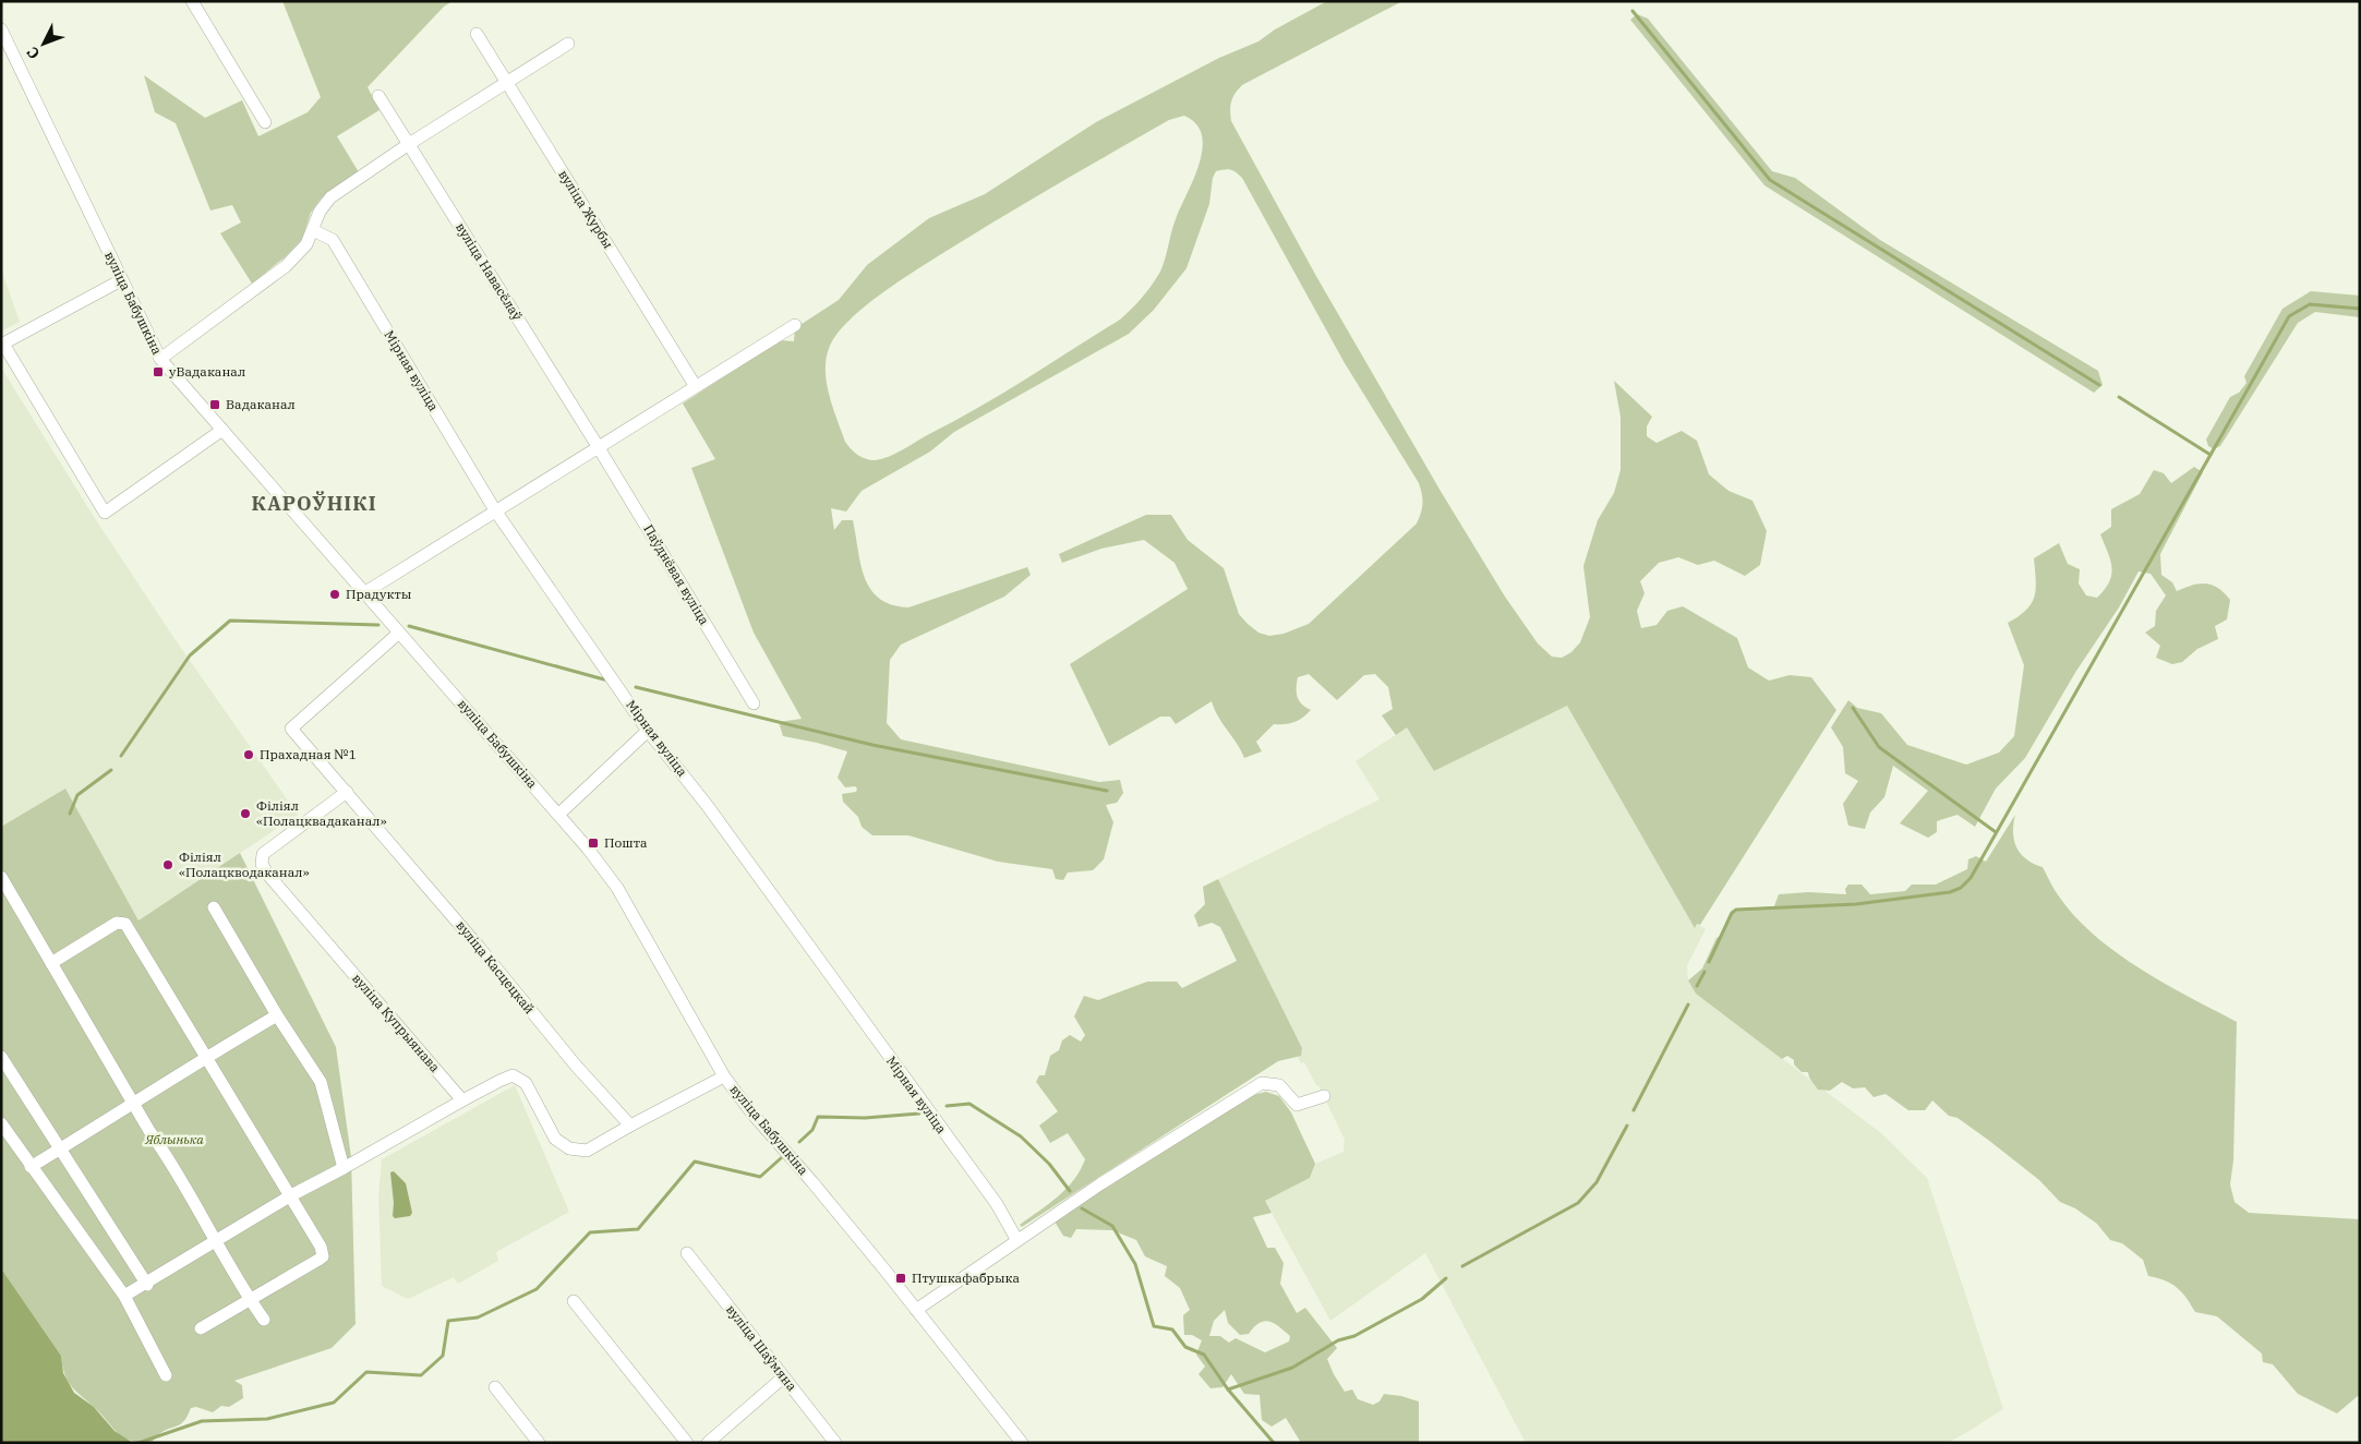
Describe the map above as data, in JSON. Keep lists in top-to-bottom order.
{
  "streets": {
    "street": [
      "вуліца Журбы",
      "вуліца Навасёлаў",
      "вуліца Бабушкіна",
      "Мірная вуліца",
      "Паўднёвая вуліца",
      "вуліца Касцецкай",
      "вуліца Купрыянава",
      "вуліца Шаўмяна"
    ]
  },
  "crossings": [
    ["вуліца Навасёлаў", "Паўднёвая вуліца"],
    ["вуліца Бабушкіна", "вуліца Касцецкай"],
    ["вуліца Касцецкай", "вуліца Купрыянава"]
  ],
  "districts": ["КАРОЎНІКІ"],
  "parks": ["Яблынька"],
  "places": {
    "transit": [
      "уВадаканал",
      "Вадаканал",
      "Пошта",
      "Птушкафабрыка"
    ],
    "other": [
      "Прадукты",
      "Прахадная №1",
      "Філіял «Полацквадаканал»",
      "Філіял «Полацкводаканал»"
    ]
  },
  "north": "bottom left"
}
